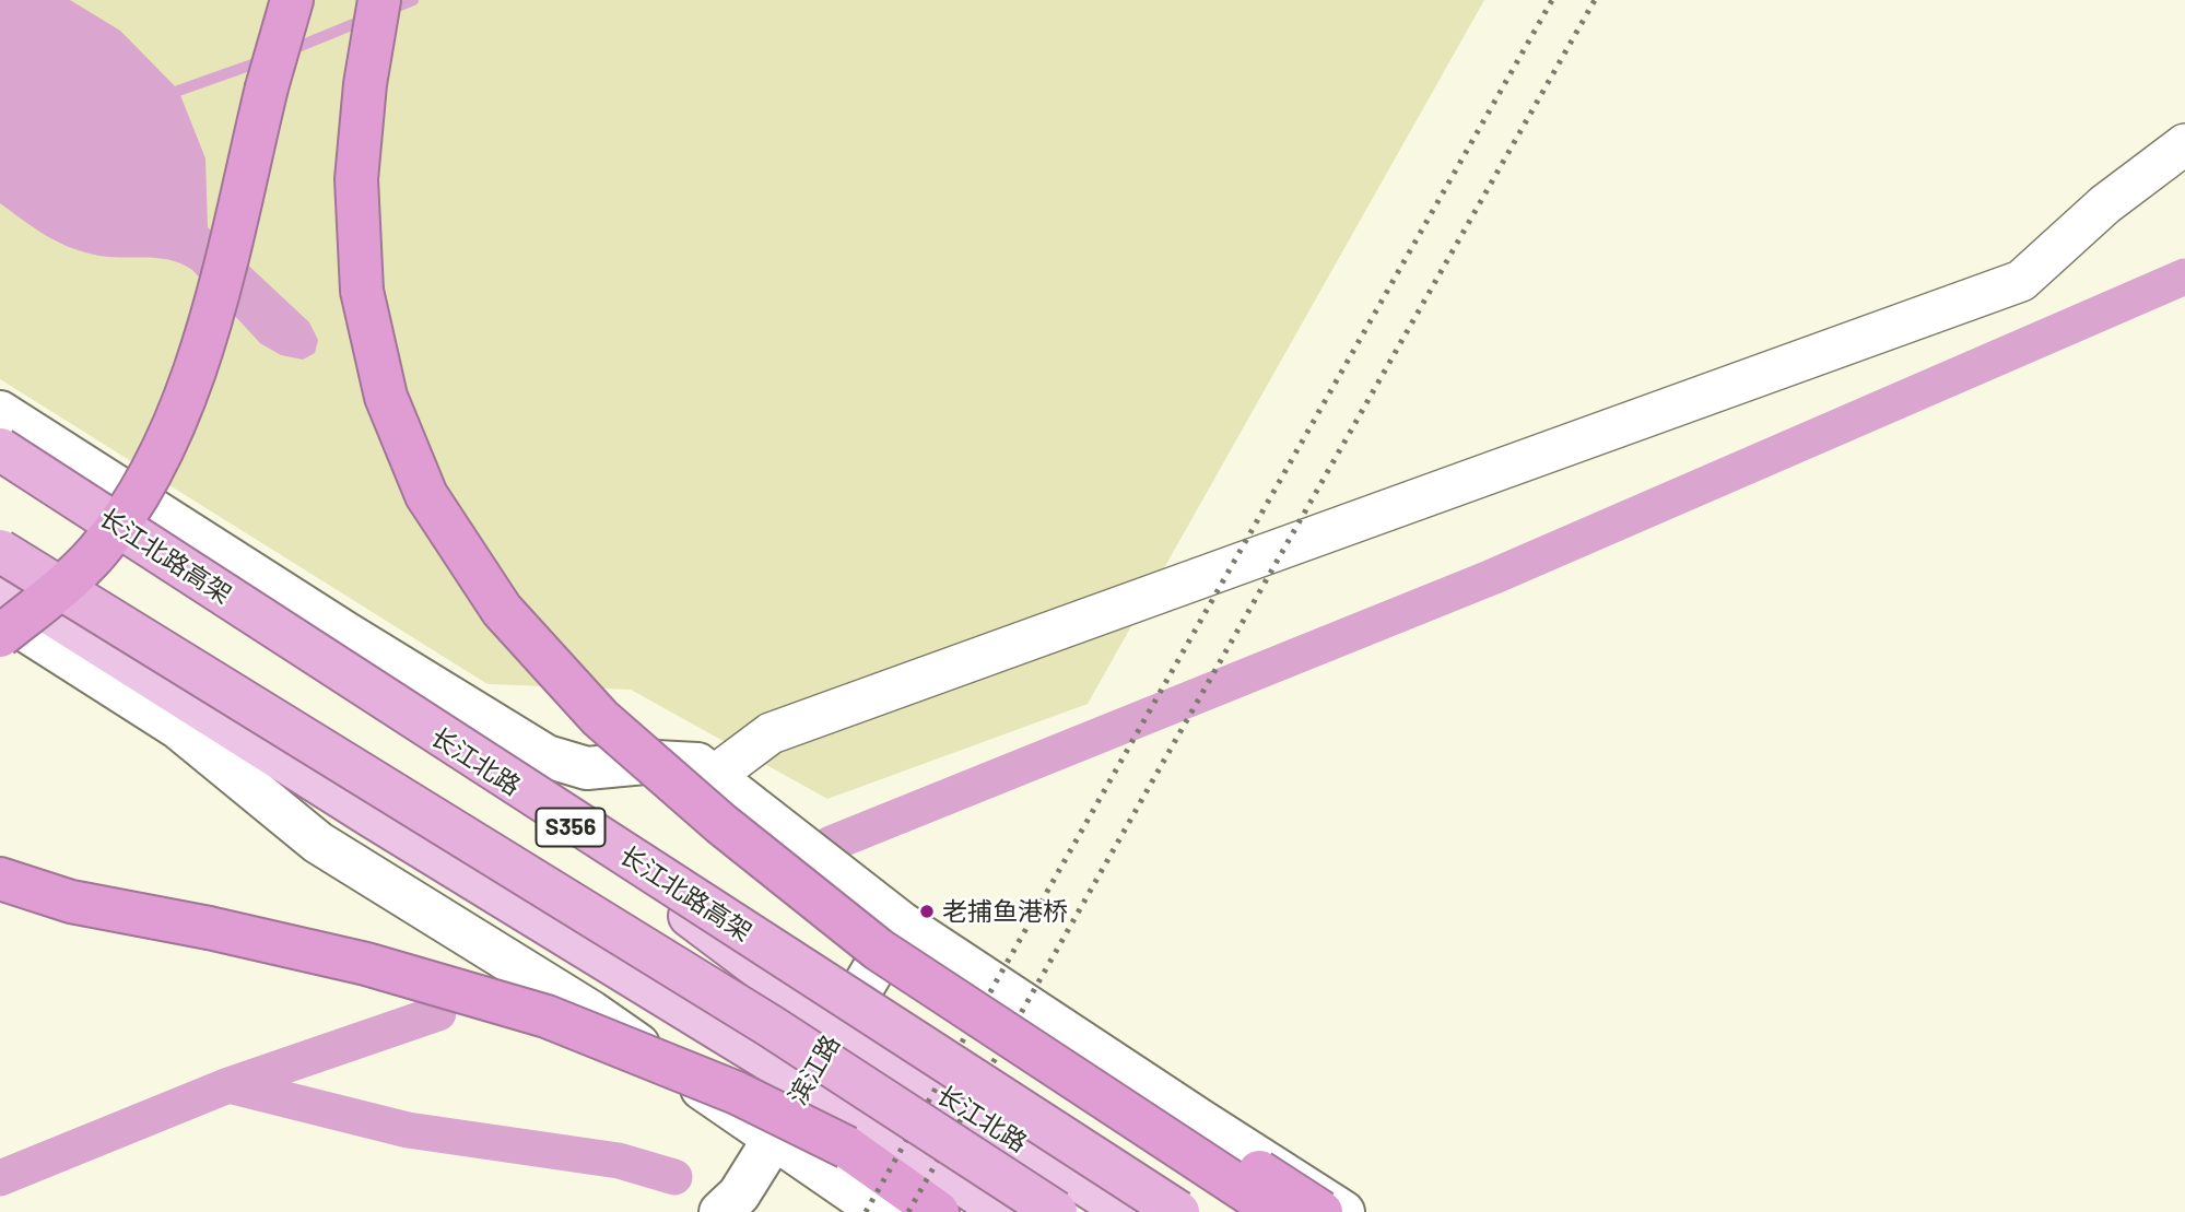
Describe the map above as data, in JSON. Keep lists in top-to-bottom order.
{
  "streets": {
    "highway": ["长江北路高架", "S356"],
    "main road": ["长江北路"],
    "street": ["滨江路"]
  },
  "crossings": [
    ["长江北路", "滨江路"]
  ],
  "places": ["老捕鱼港桥"]
}
